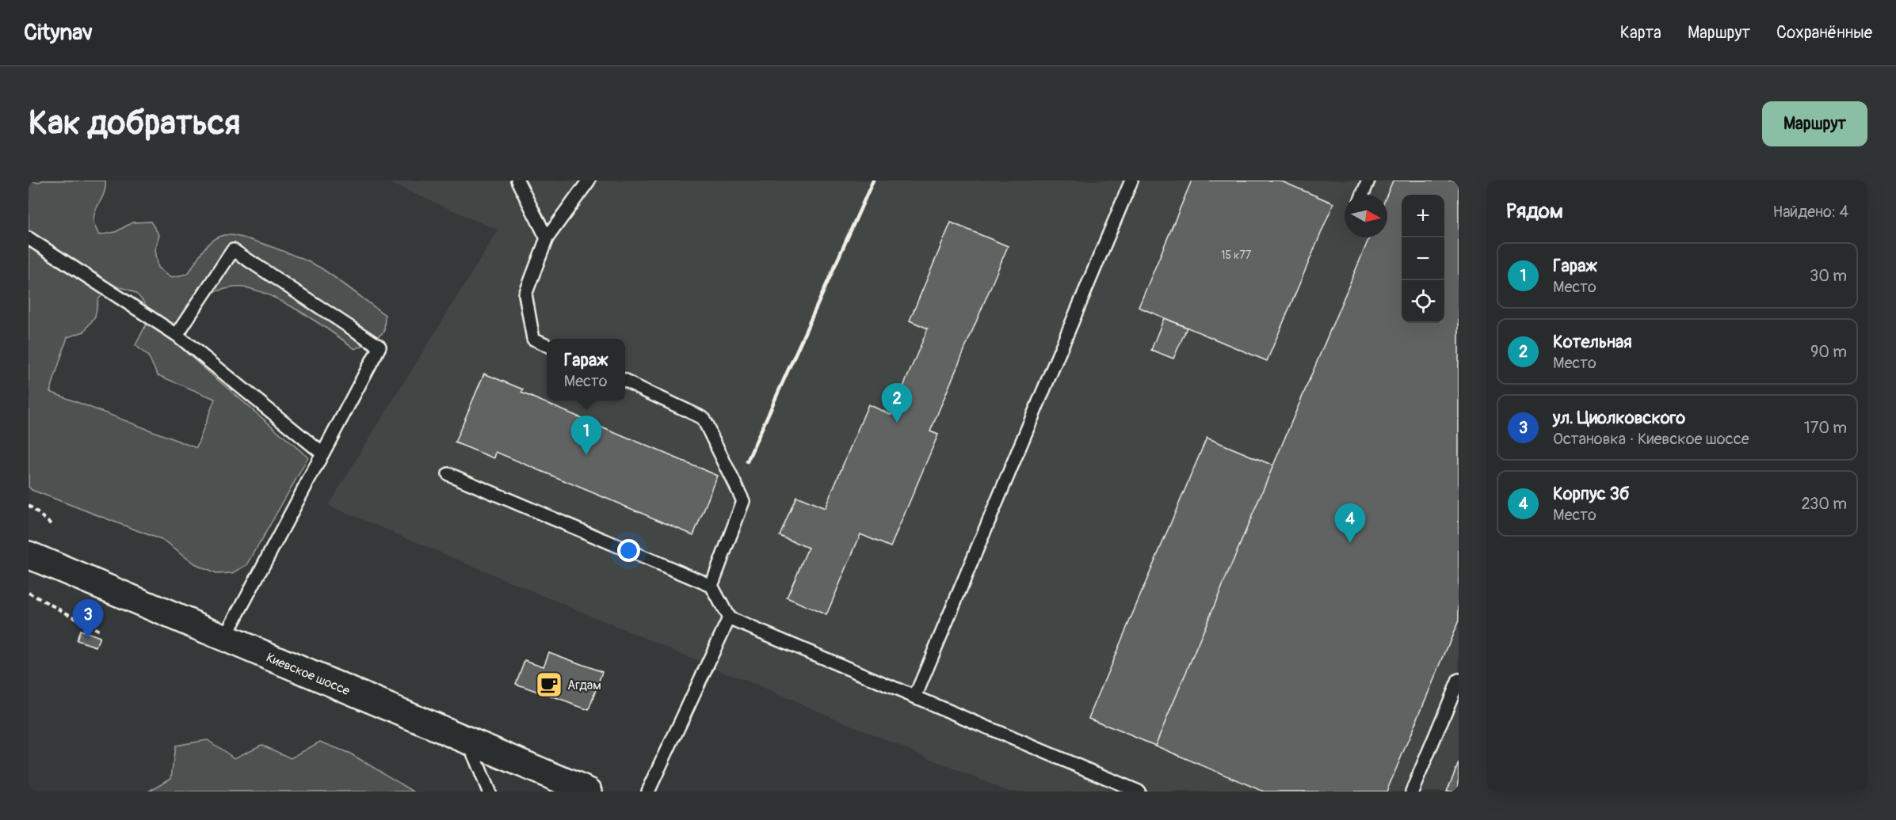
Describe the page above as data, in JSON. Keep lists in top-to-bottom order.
{
  "streets": {
    "highway": ["Киевское шоссе"]
  },
  "places": {
    "cafe": ["Агдам"]
  },
  "house_numbers": ["15 к77"],
  "north": "right",
  "page": {
    "header": "Citynav",
    "nav": ["Карта", "Маршрут", "Сохранённые"],
    "buttons": "Маршрут",
    "title": "Как добраться",
    "heading": ["Рядом", "Найдено: 4"],
    "map_buttons": ["+", "−"],
    "list": [
      {
        "mark": "1",
        "name": "Гараж",
        "note": "Место",
        "value": "30 m"
      },
      {
        "mark": "2",
        "name": "Котельная",
        "note": "Место",
        "value": "90 m"
      },
      {
        "mark": "3",
        "name": "ул. Циолковского",
        "note": "Остановка · Киевское шоссе",
        "value": "170 m"
      },
      {
        "mark": "4",
        "name": "Корпус 3б",
        "note": "Место",
        "value": "230 m"
      }
    ],
    "popup": ["Гараж", "Место"],
    "pins": [
      "2",
      "1",
      "4",
      "3"
    ]
  }
}
